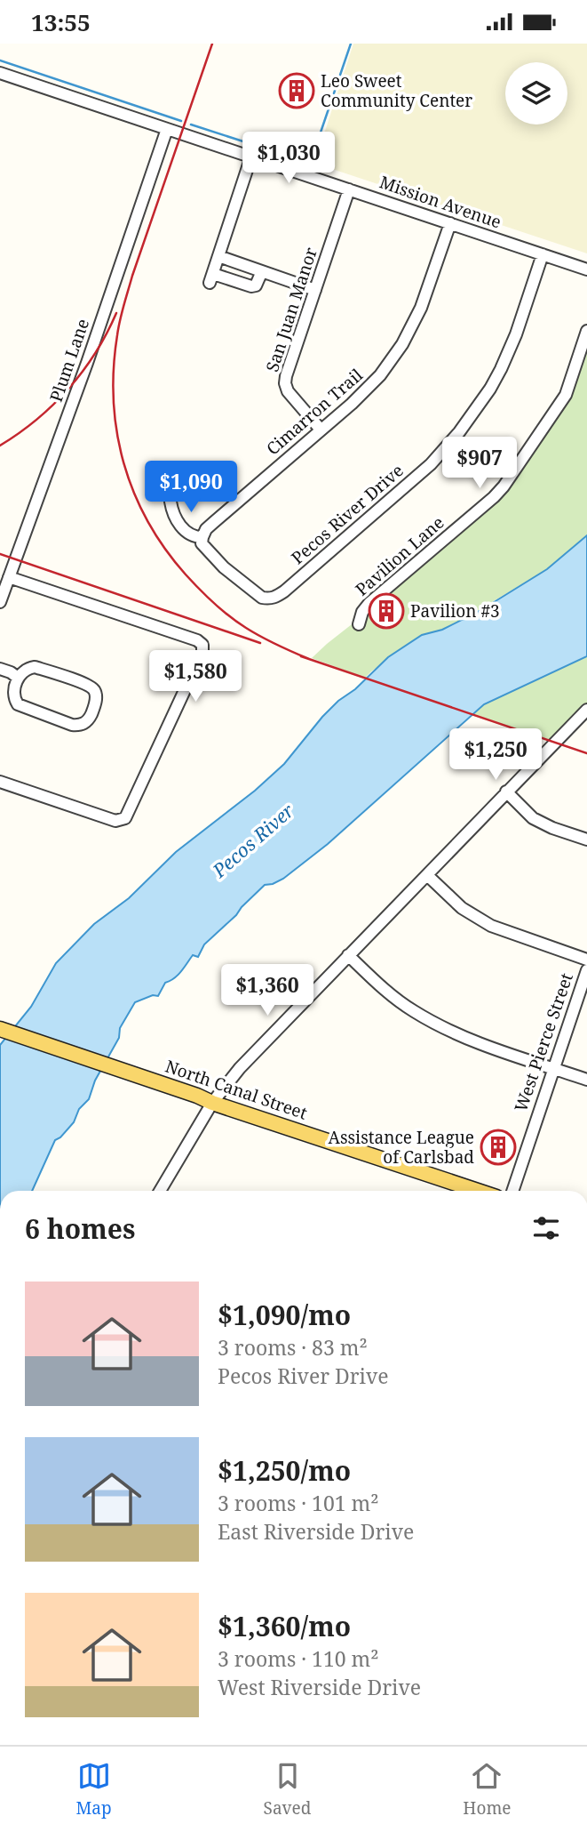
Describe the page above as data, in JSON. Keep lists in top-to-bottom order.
{
  "streets": {
    "main road": ["North Canal Street"],
    "street": [
      "Mission Avenue",
      "San Juan Manor",
      "Plum Lane",
      "Cimarron Trail",
      "Pecos River Drive",
      "Pavilion Lane",
      "West Pierce Street"
    ]
  },
  "crossings": [
    ["Mission Avenue", "San Juan Manor"],
    ["Mission Avenue", "Plum Lane"],
    ["Mission Avenue", "Cimarron Trail"],
    ["Mission Avenue", "Pecos River Drive"],
    ["San Juan Manor", "Cimarron Trail"],
    ["Cimarron Trail", "Pecos River Drive"]
  ],
  "water": ["Pecos River"],
  "places": {
    "building": ["Leo Sweet Community Center", "Pavilion #3", "Assistance League of Carlsbad"]
  },
  "page": {
    "status": "13:55",
    "price": [
      "$1,030",
      "$907",
      "$1,090",
      "$1,580",
      "$1,250",
      "$1,360"
    ],
    "heading": "6 homes",
    "list": [
      {
        "name": "$1,090/mo",
        "note": "3 rooms · 83 m² · Pecos River Drive"
      },
      {
        "name": "$1,250/mo",
        "note": "3 rooms · 101 m² · East Riverside Drive"
      },
      {
        "name": "$1,360/mo",
        "note": "3 rooms · 110 m² · West Riverside Drive"
      }
    ],
    "tabs": ["Map", "Saved", "Home"]
  }
}
